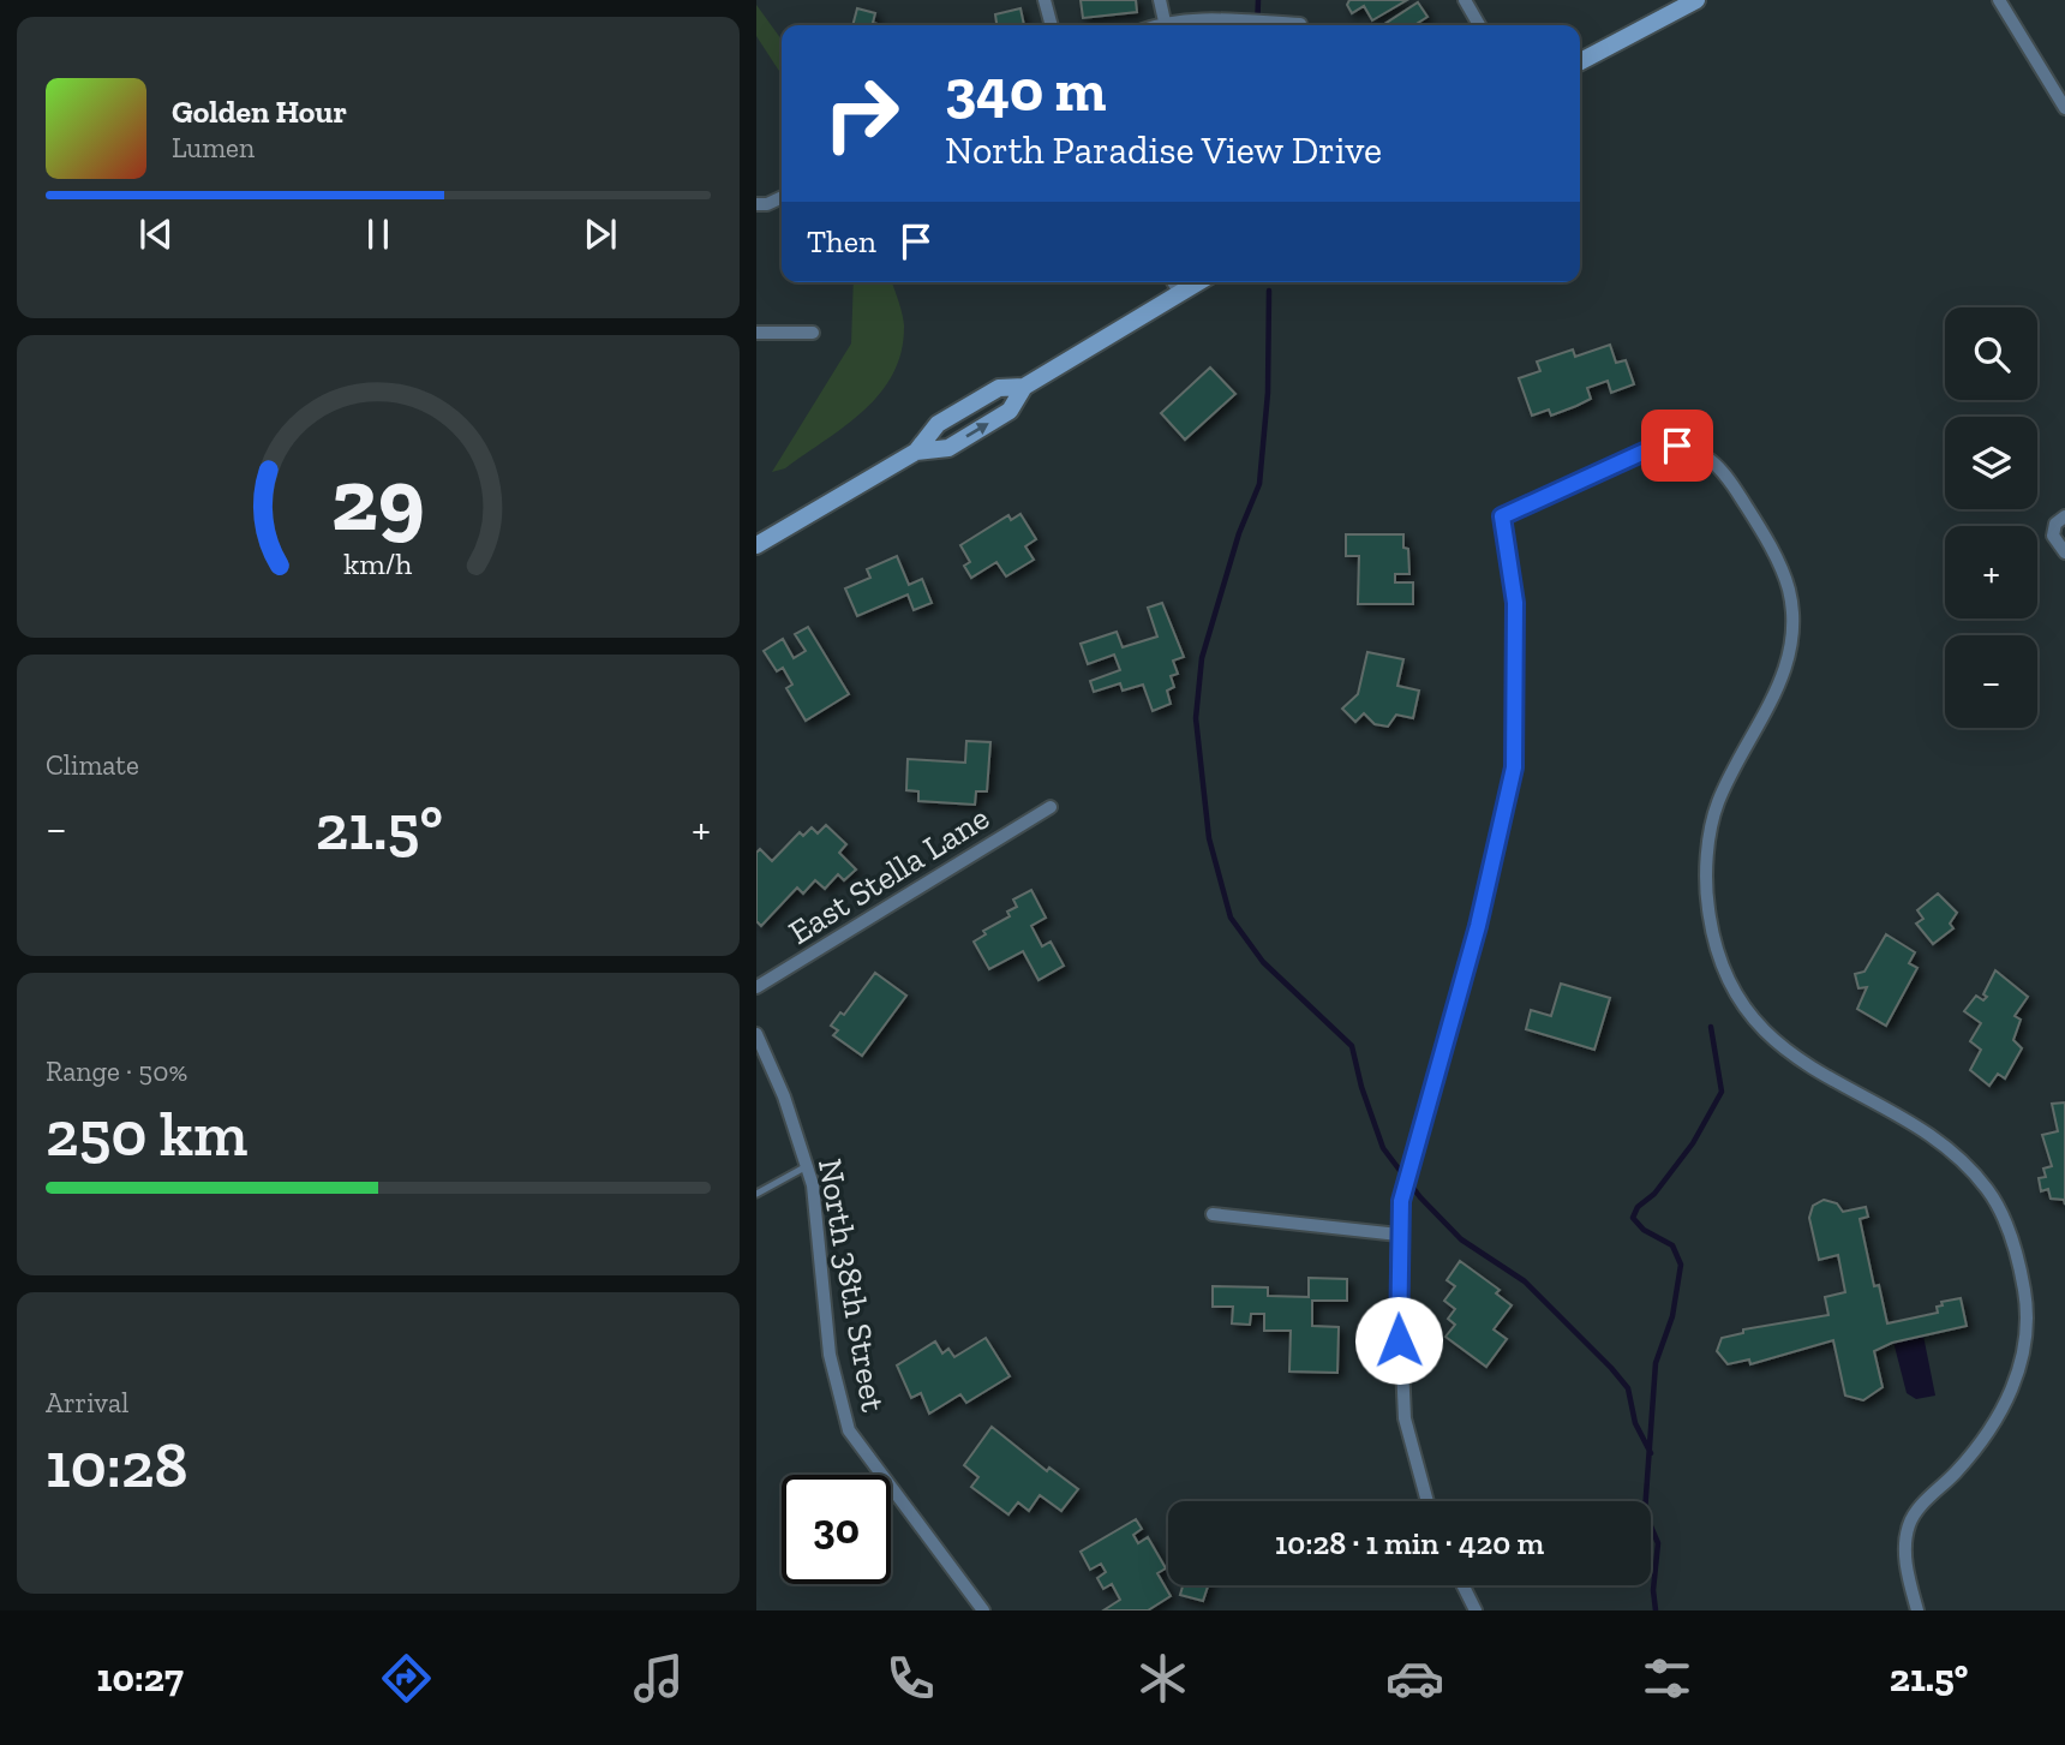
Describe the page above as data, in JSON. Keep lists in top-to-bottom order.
{
  "streets": {
    "street": ["East Stella Lane", "North 38th Street"]
  },
  "page": {
    "turn": ["340 m", "North Paradise View Drive"],
    "song": ["Golden Hour", "Lumen"],
    "then": "Then",
    "map_buttons": ["+", "−"],
    "tile": [
      "Climate",
      ["Range · 50%", "250 km"],
      ["Arrival", "10:28"]
    ],
    "heat": ["−", "21.5°", "+"],
    "limit": "30",
    "trip": "10:28 · 1 min · 420 m",
    "tabs": ["10:27", "21.5°"],
    "gauge": ["29", "km/h"]
  }
}
